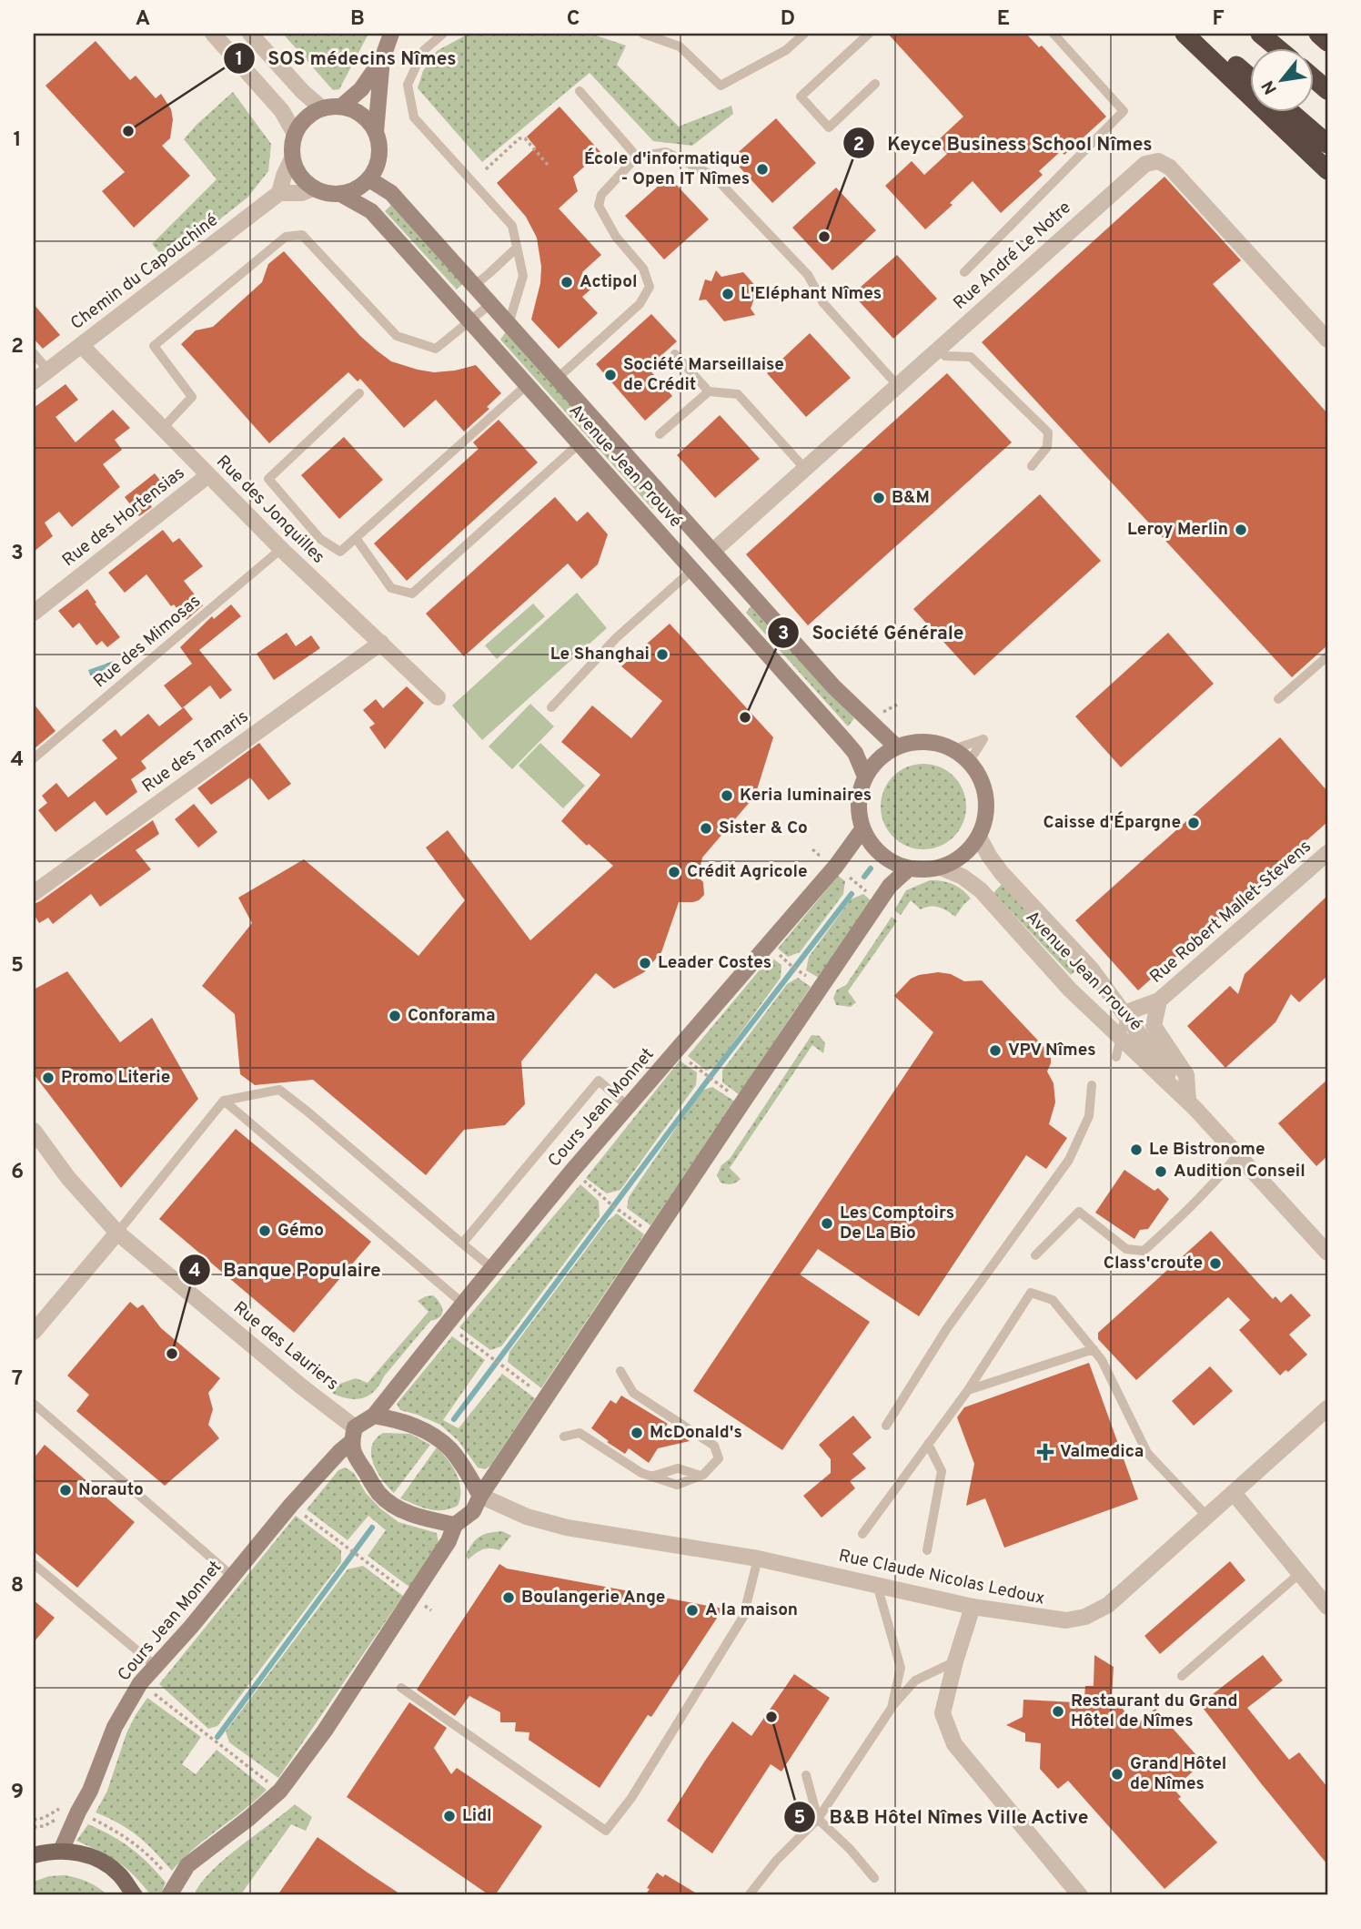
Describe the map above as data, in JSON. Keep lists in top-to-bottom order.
{
  "streets": {
    "main road": ["Avenue Jean Prouvé", "Cours Jean Monnet"],
    "street": [
      "Rue André Le Notre",
      "Chemin du Capouchiné",
      "Rue des Jonquilles",
      "Rue des Hortensias",
      "Rue des Tamaris",
      "Rue Robert Mallet-Stevens",
      "Rue des Lauriers",
      "Rue Claude Nicolas Ledoux"
    ],
    "lane": ["Rue des Mimosas"]
  },
  "crossings": [
    ["Rue André Le Notre", "Avenue Jean Prouvé"],
    ["Chemin du Capouchiné", "Rue des Jonquilles"],
    ["Avenue Jean Prouvé", "Rue Robert Mallet-Stevens"],
    ["Avenue Jean Prouvé", "Cours Jean Monnet"],
    ["Rue des Jonquilles", "Rue des Hortensias"],
    ["Rue des Jonquilles", "Rue des Mimosas"],
    ["Rue des Jonquilles", "Rue des Tamaris"],
    ["Cours Jean Monnet", "Rue des Lauriers"]
  ],
  "places": {
    "other": [
      "SOS médecins Nîmes",
      "École d'informatique - Open IT Nîmes",
      "Keyce Business School Nîmes",
      "Actipol",
      "L'Eléphant Nîmes",
      "Société Marseillaise de Crédit",
      "B&M",
      "Leroy Merlin",
      "Le Shanghai",
      "Société Générale",
      "Keria luminaires",
      "Caisse d'Épargne",
      "Sister & Co",
      "Crédit Agricole",
      "Leader Costes",
      "Conforama",
      "VPV Nîmes",
      "Promo Literie",
      "Le Bistronome",
      "Audition Conseil",
      "Les Comptoirs De La Bio",
      "Gémo",
      "Class'croute",
      "Banque Populaire",
      "McDonald's",
      "Norauto",
      "Boulangerie Ange",
      "A la maison",
      "Restaurant du Grand Hôtel de Nîmes",
      "B&B Hôtel Nîmes Ville Active",
      "Grand Hôtel de Nîmes",
      "Lidl"
    ],
    "health": ["Valmedica"]
  },
  "north": "bottom left",
  "grid": {
    "columns": [
      "A",
      "B",
      "C",
      "D",
      "E",
      "F"
    ],
    "rows": [
      "1",
      "2",
      "3",
      "4",
      "5",
      "6",
      "7",
      "8",
      "9"
    ]
  }
}
